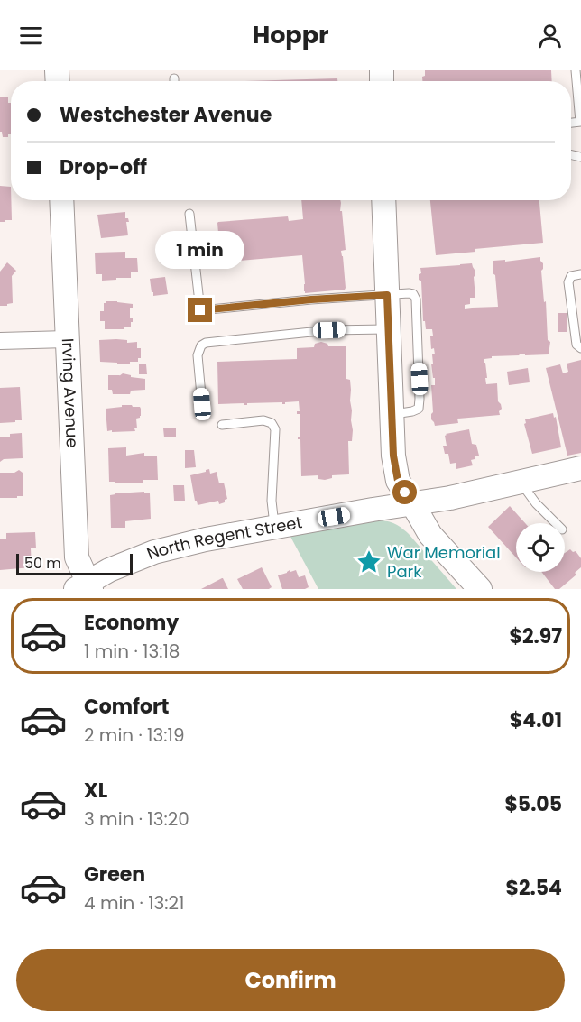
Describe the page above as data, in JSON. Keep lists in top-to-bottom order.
{
  "streets": {
    "street": ["Irving Avenue", "North Regent Street"]
  },
  "crossings": [
    ["Irving Avenue", "North Regent Street"]
  ],
  "places": {
    "place": ["War Memorial Park"]
  },
  "scale_bar": "50 m",
  "page": {
    "header": "Hoppr",
    "banner": ["Westchester Avenue", "Drop-off"],
    "bubble": "1 min",
    "scale": "50 m",
    "list": [
      {
        "name": "Economy",
        "note": "1 min · 13:18",
        "value": "$2.97"
      },
      {
        "name": "Comfort",
        "note": "2 min · 13:19",
        "value": "$4.01"
      },
      {
        "name": "XL",
        "note": "3 min · 13:20",
        "value": "$5.05"
      },
      {
        "name": "Green",
        "note": "4 min · 13:21",
        "value": "$2.54"
      }
    ],
    "buttons": "Confirm"
  }
}
